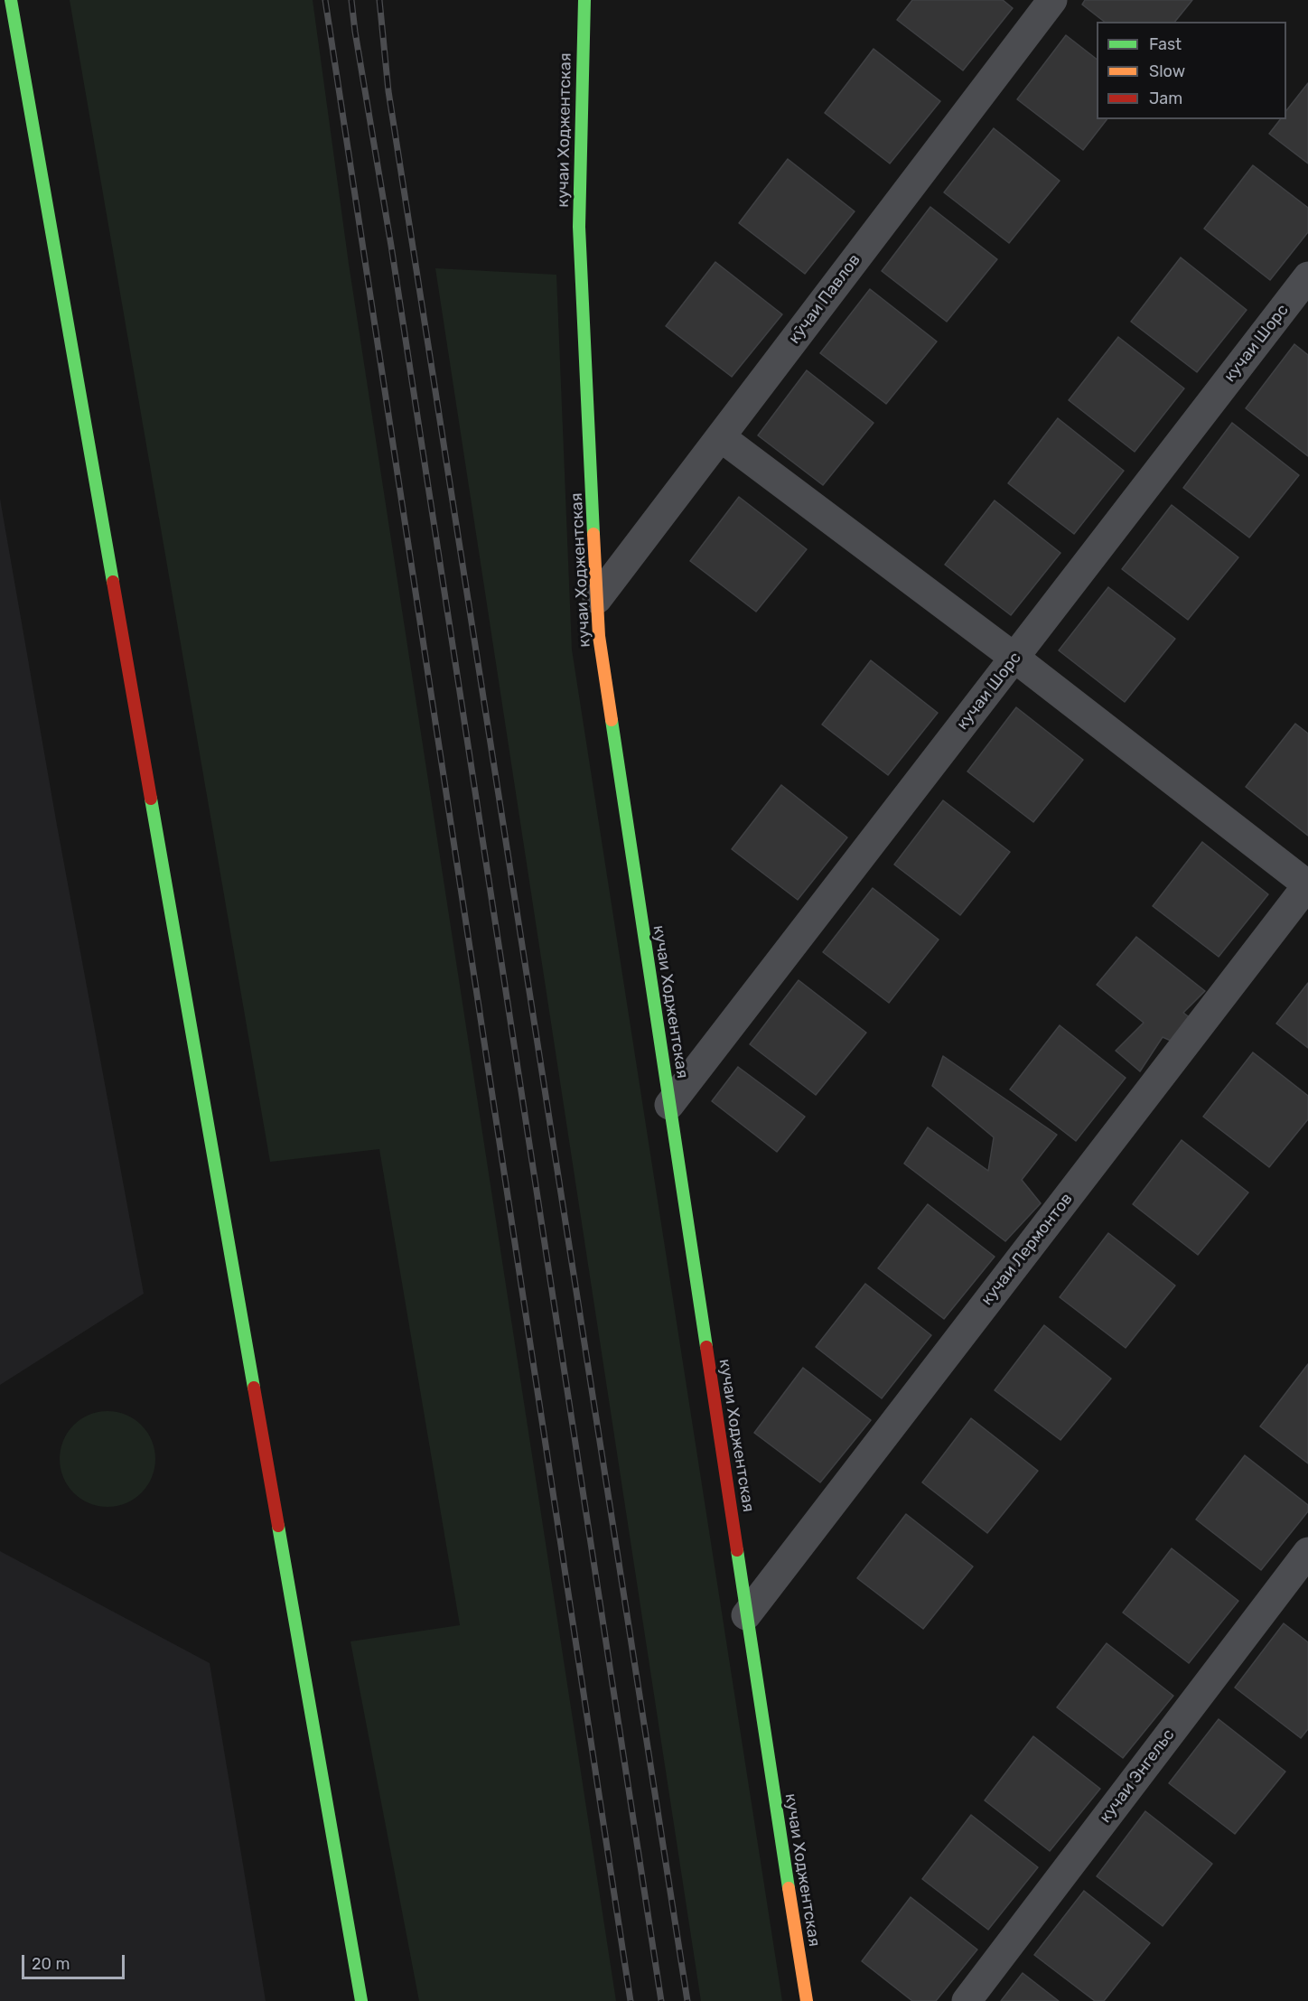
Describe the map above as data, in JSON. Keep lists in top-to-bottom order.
{
  "streets": {
    "main road": ["кучаи Ходжентская"],
    "street": [
      "кӯчаи Павлов",
      "кучаи Шорс",
      "кучаи Лермонтов",
      "кучаи Энгельс"
    ]
  },
  "crossings": [
    ["кучаи Ходжентская", "кӯчаи Павлов"],
    ["кучаи Ходжентская", "кучаи Шорс"],
    ["кучаи Ходжентская", "кучаи Лермонтов"]
  ],
  "legend": ["Fast", "Slow", "Jam"],
  "scale_bar": "20 m"
}
